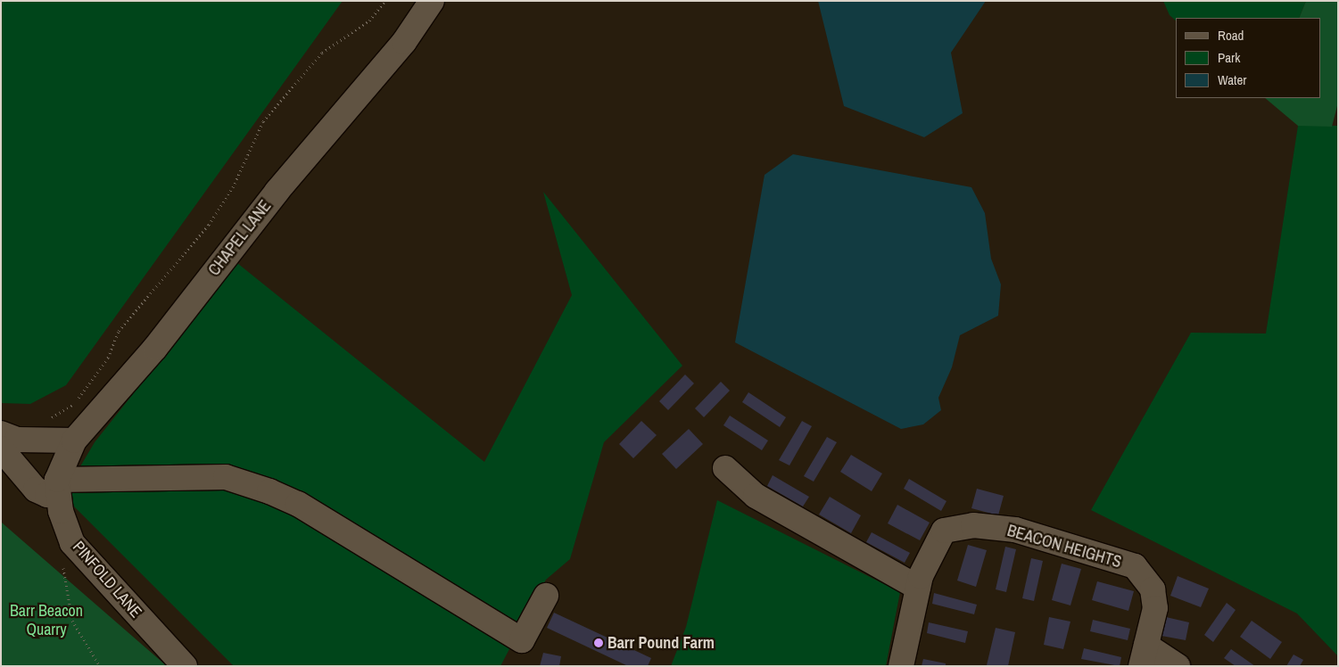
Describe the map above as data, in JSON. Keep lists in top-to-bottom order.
{
  "streets": {
    "street": ["CHAPEL LANE", "BEACON HEIGHTS", "PINFOLD LANE"]
  },
  "crossings": [
    ["CHAPEL LANE", "PINFOLD LANE"]
  ],
  "parks": ["Barr Beacon Quarry"],
  "places": ["Barr Pound Farm"],
  "legend": ["Road", "Park", "Water"]
}
